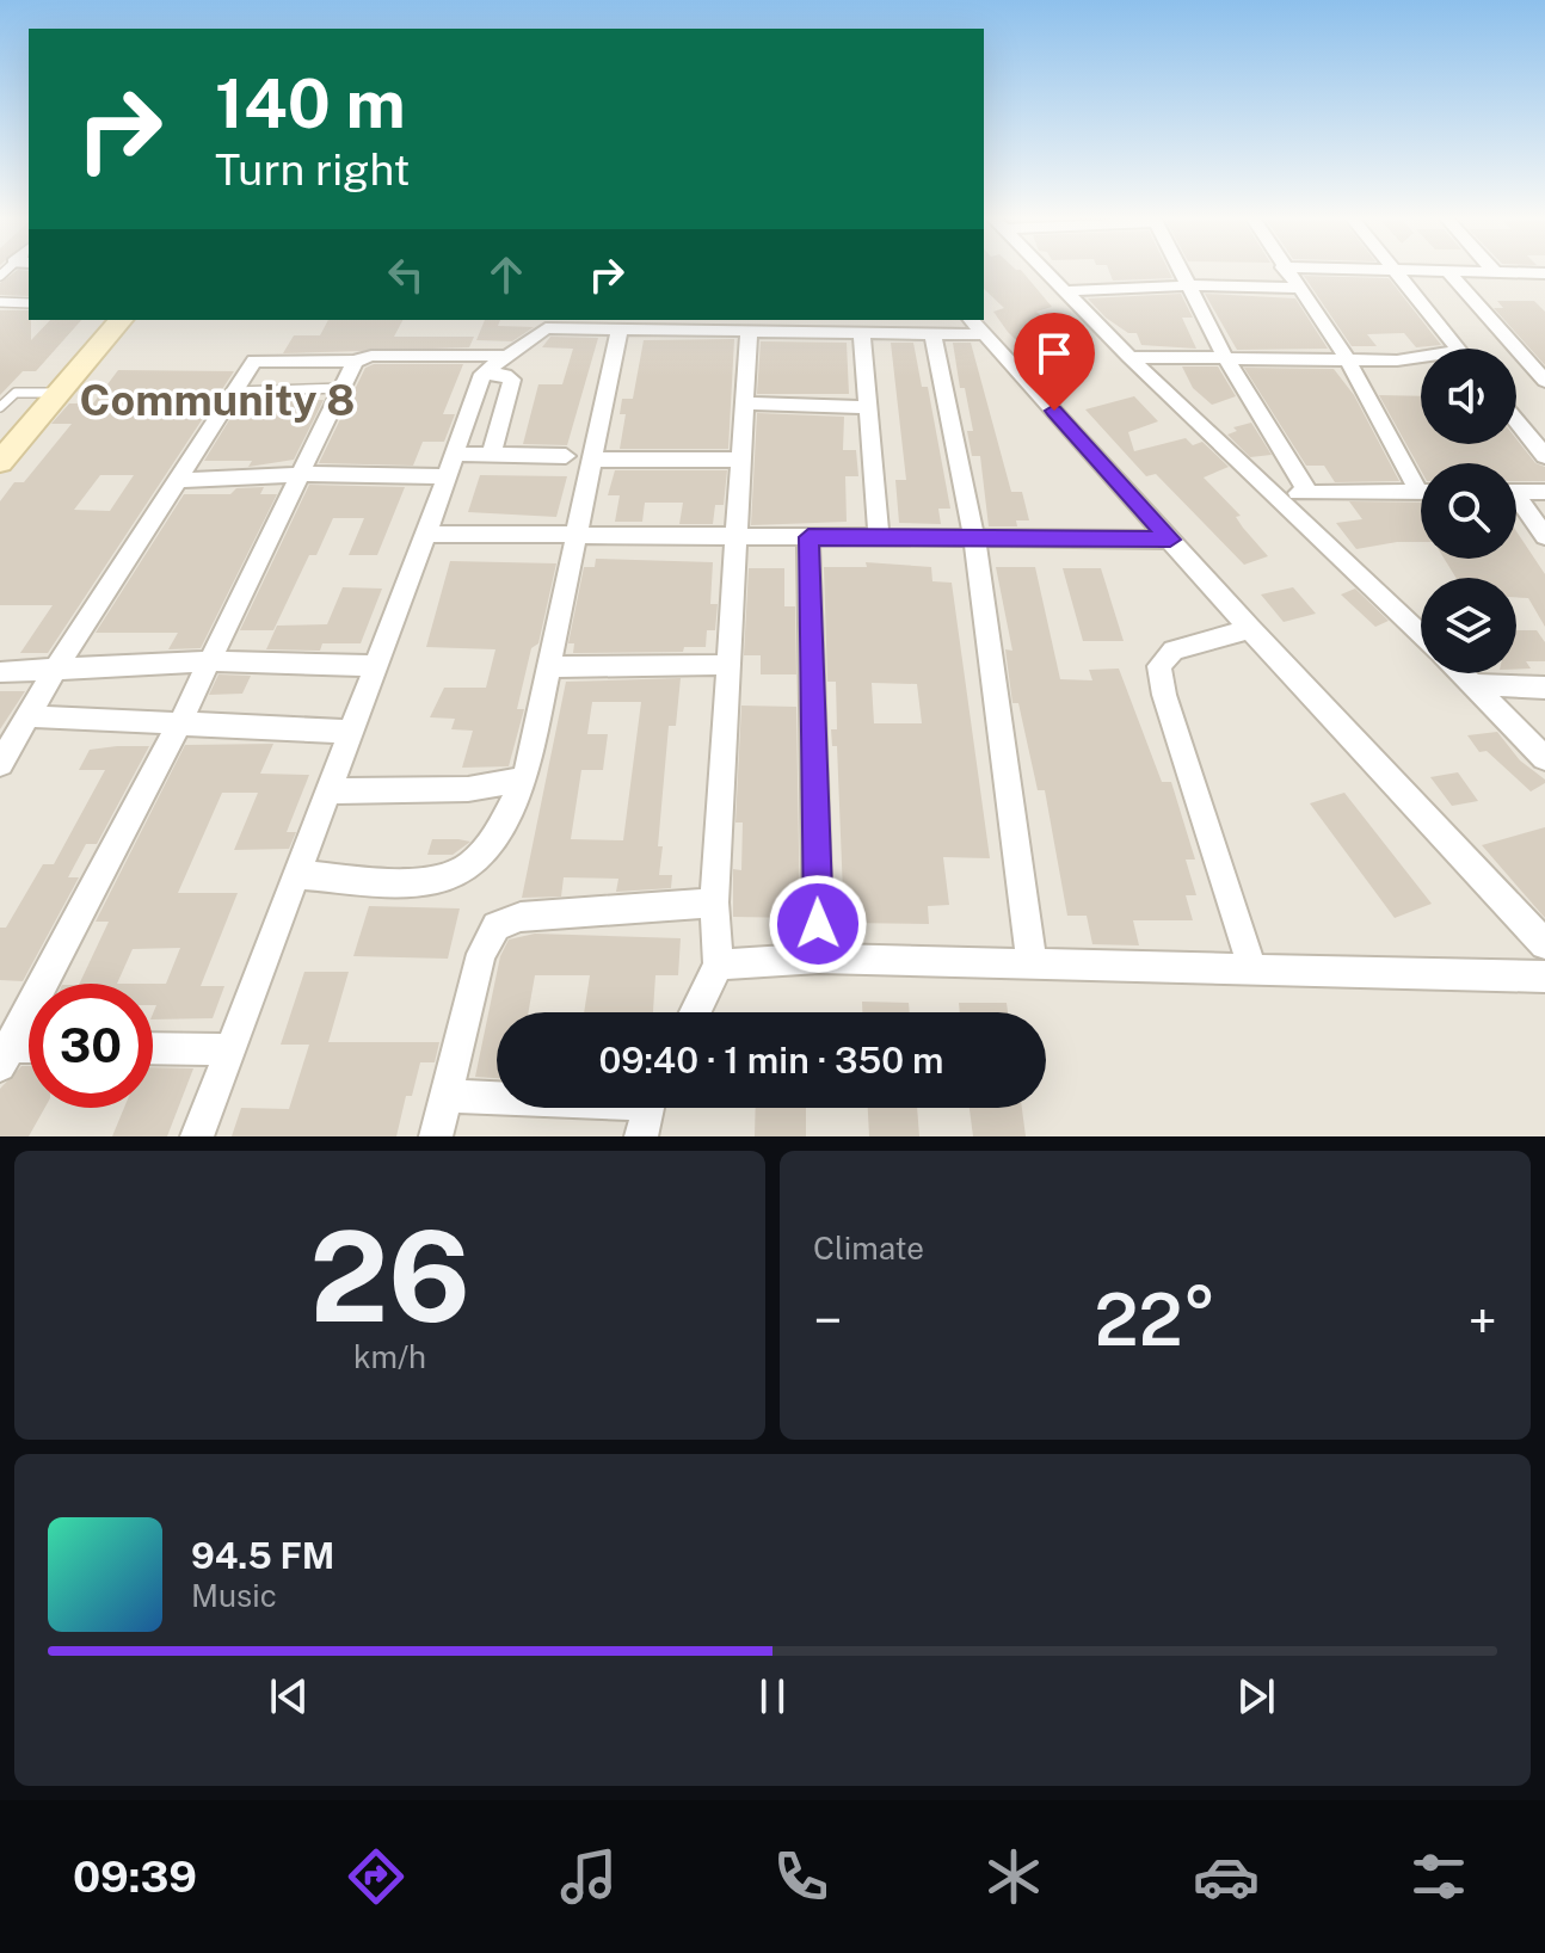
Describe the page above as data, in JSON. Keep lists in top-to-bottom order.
{
  "districts": ["Community 8"],
  "page": {
    "turn": ["140 m", "Turn right"],
    "limit": "30",
    "trip": "09:40 · 1 min · 350 m",
    "tile": [
      ["26", "km/h"],
      "Climate"
    ],
    "heat": ["−", "22°", "+"],
    "song": ["94.5 FM", "Music"],
    "tabs": "09:39"
  }
}
